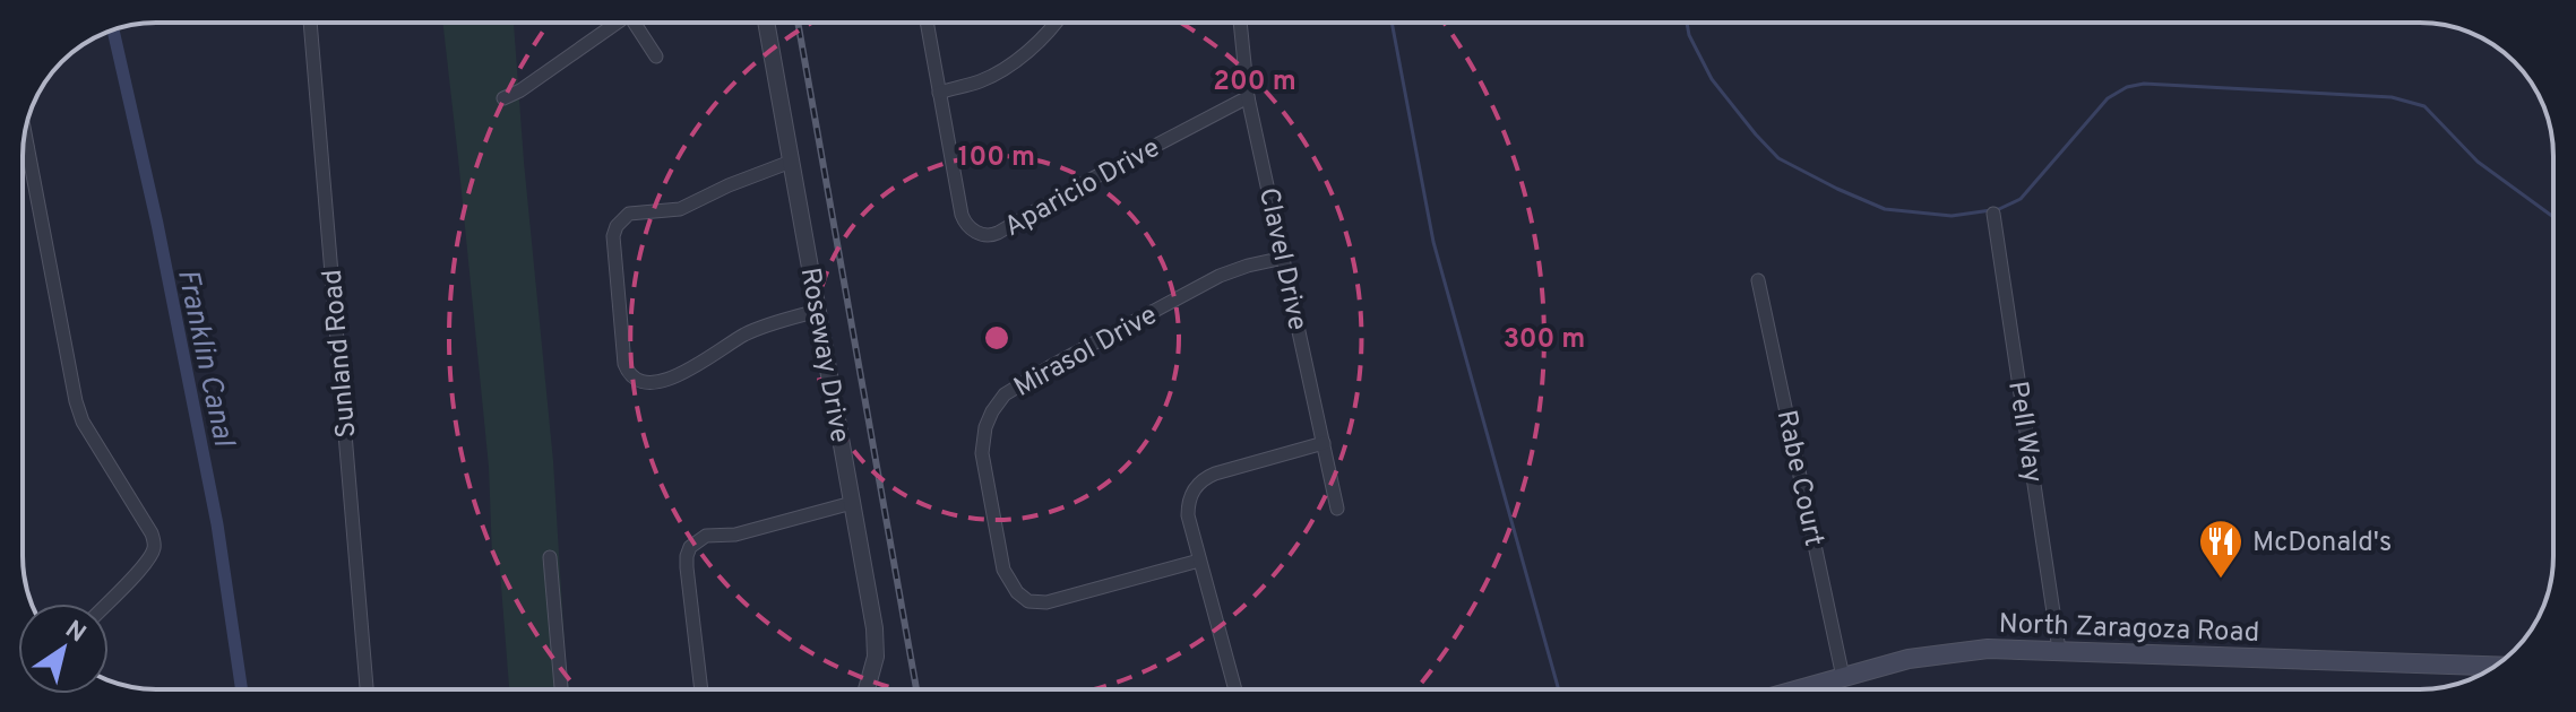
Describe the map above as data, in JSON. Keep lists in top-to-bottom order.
{
  "streets": {
    "main road": ["North Zaragoza Road"],
    "street": [
      "Aparicio Drive",
      "Clavel Drive",
      "Mirasol Drive",
      "Sunland Road",
      "Roseway Drive",
      "Pell Way",
      "Rabe Court"
    ]
  },
  "crossings": [
    ["Aparicio Drive", "Clavel Drive"],
    ["Clavel Drive", "Mirasol Drive"],
    ["Pell Way", "North Zaragoza Road"],
    ["Rabe Court", "North Zaragoza Road"]
  ],
  "water": ["Franklin Canal"],
  "places": {
    "restaurant": ["McDonald's"]
  },
  "north": "top right",
  "rings": ["200 m", "100 m", "300 m"]
}
